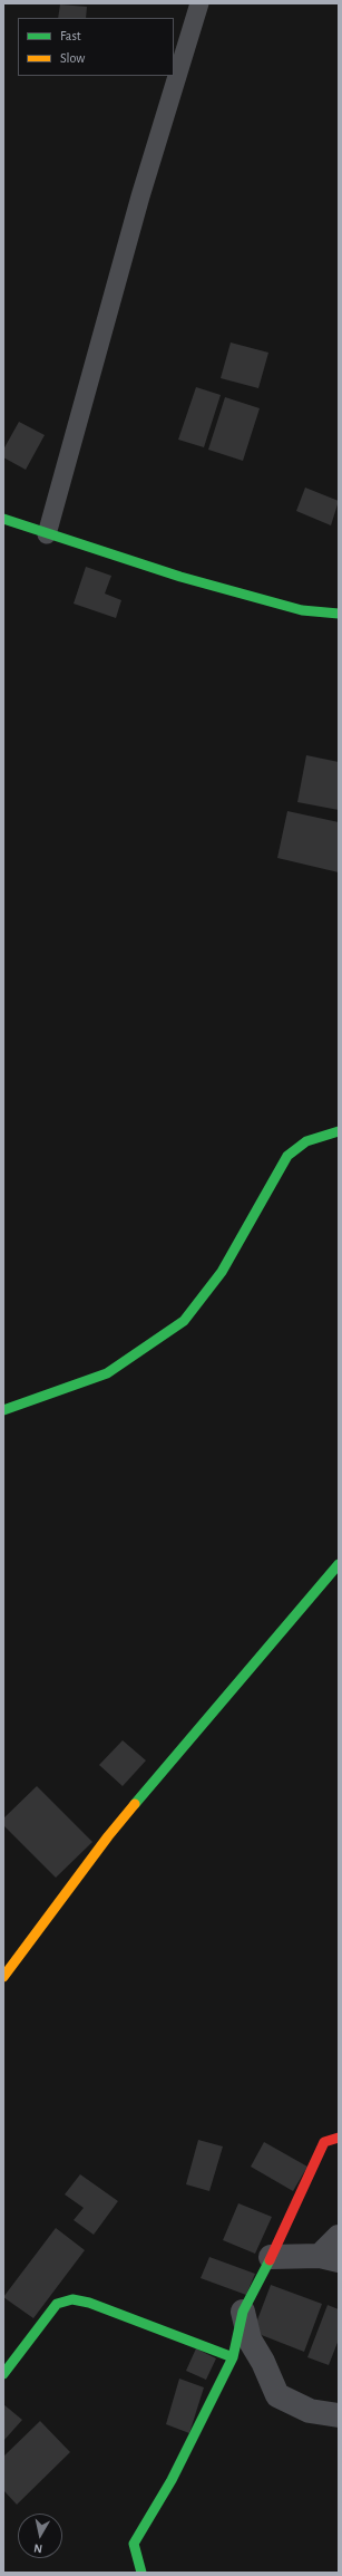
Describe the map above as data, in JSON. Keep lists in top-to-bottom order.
{
  "legend": ["Fast", "Slow"],
  "north": "bottom"
}
